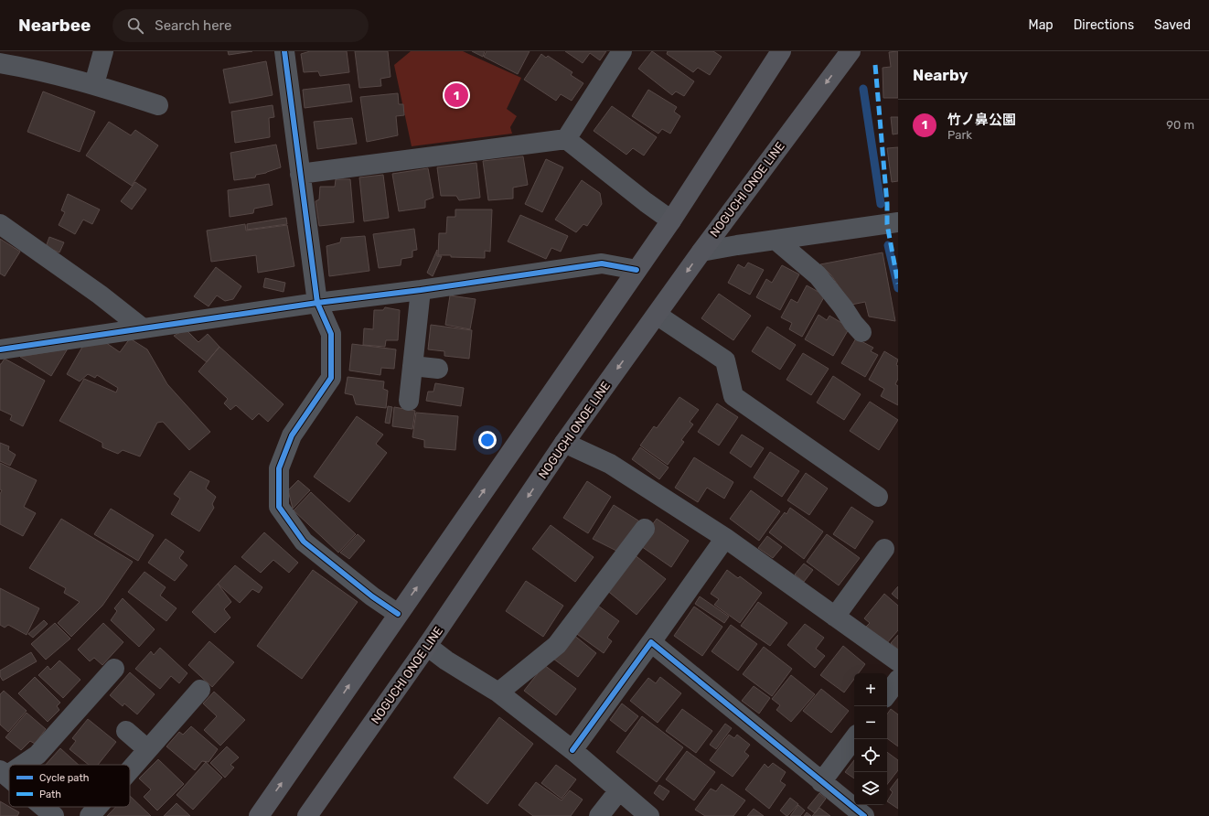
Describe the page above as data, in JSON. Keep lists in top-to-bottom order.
{
  "streets": {
    "main road": ["NOGUCHI ONOE LINE"]
  },
  "legend": ["Cycle path", "Path"],
  "page": {
    "header": "Nearbee",
    "search": "Search here",
    "nav": ["Map", "Directions", "Saved"],
    "heading": "Nearby",
    "pins": "1",
    "list": [
      {
        "mark": "1",
        "name": "竹ノ鼻公園",
        "note": "Park",
        "value": "90 m"
      }
    ],
    "map_buttons": ["+", "−"]
  }
}
